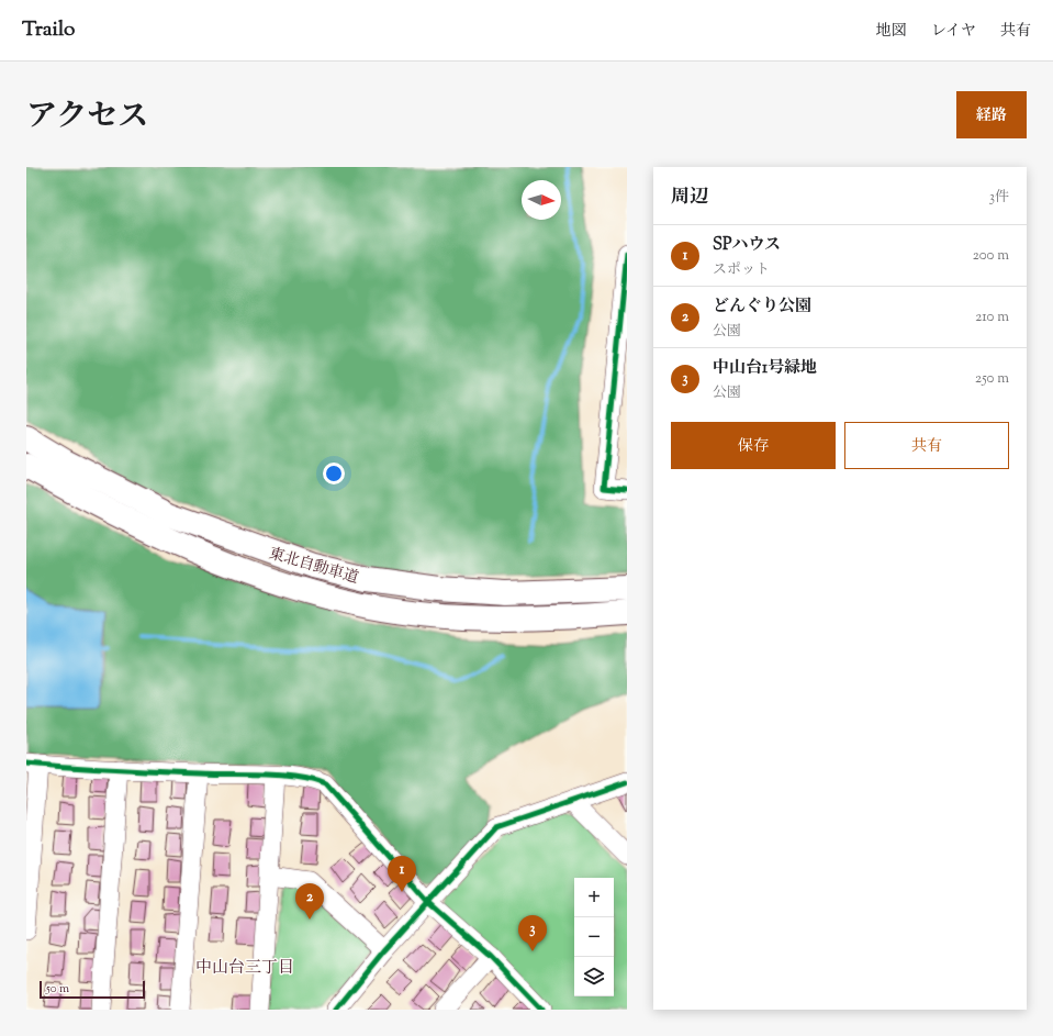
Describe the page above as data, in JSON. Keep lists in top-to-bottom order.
{
  "streets": {
    "highway": ["東北自動車道"]
  },
  "districts": ["中山台三丁目"],
  "scale_bar": "50 m",
  "north": "right",
  "page": {
    "header": "Trailo",
    "nav": ["地図", "レイヤ", "共有"],
    "title": "アクセス",
    "buttons": [
      "経路",
      ["保存", "共有"]
    ],
    "heading": ["周辺", "3件"],
    "list": [
      {
        "mark": "1",
        "name": "SPハウス",
        "note": "スポット",
        "value": "200 m"
      },
      {
        "mark": "2",
        "name": "どんぐり公園",
        "note": "公園",
        "value": "210 m"
      },
      {
        "mark": "3",
        "name": "中山台1号緑地",
        "note": "公園",
        "value": "250 m"
      }
    ],
    "pins": ["1", "2", "3"],
    "map_buttons": ["+", "−"],
    "scale": "50 m"
  }
}
